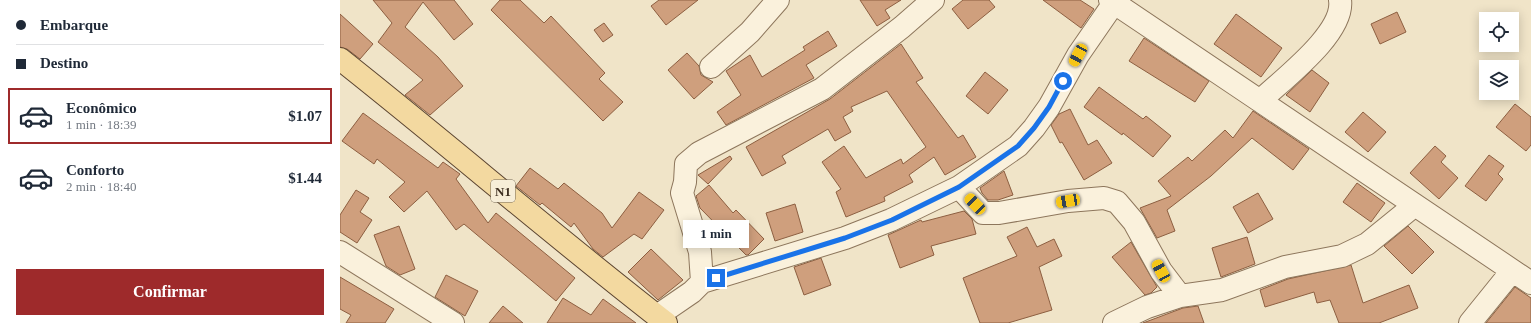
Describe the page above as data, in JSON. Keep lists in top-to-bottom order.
{
  "streets": {
    "main road": ["N1"]
  },
  "page": {
    "banner": ["Embarque", "Destino"],
    "list": [
      {
        "name": "Econômico",
        "note": "1 min · 18:39",
        "value": "$1.07"
      },
      {
        "name": "Conforto",
        "note": "2 min · 18:40",
        "value": "$1.44"
      }
    ],
    "bubble": "1 min",
    "buttons": "Confirmar"
  }
}
